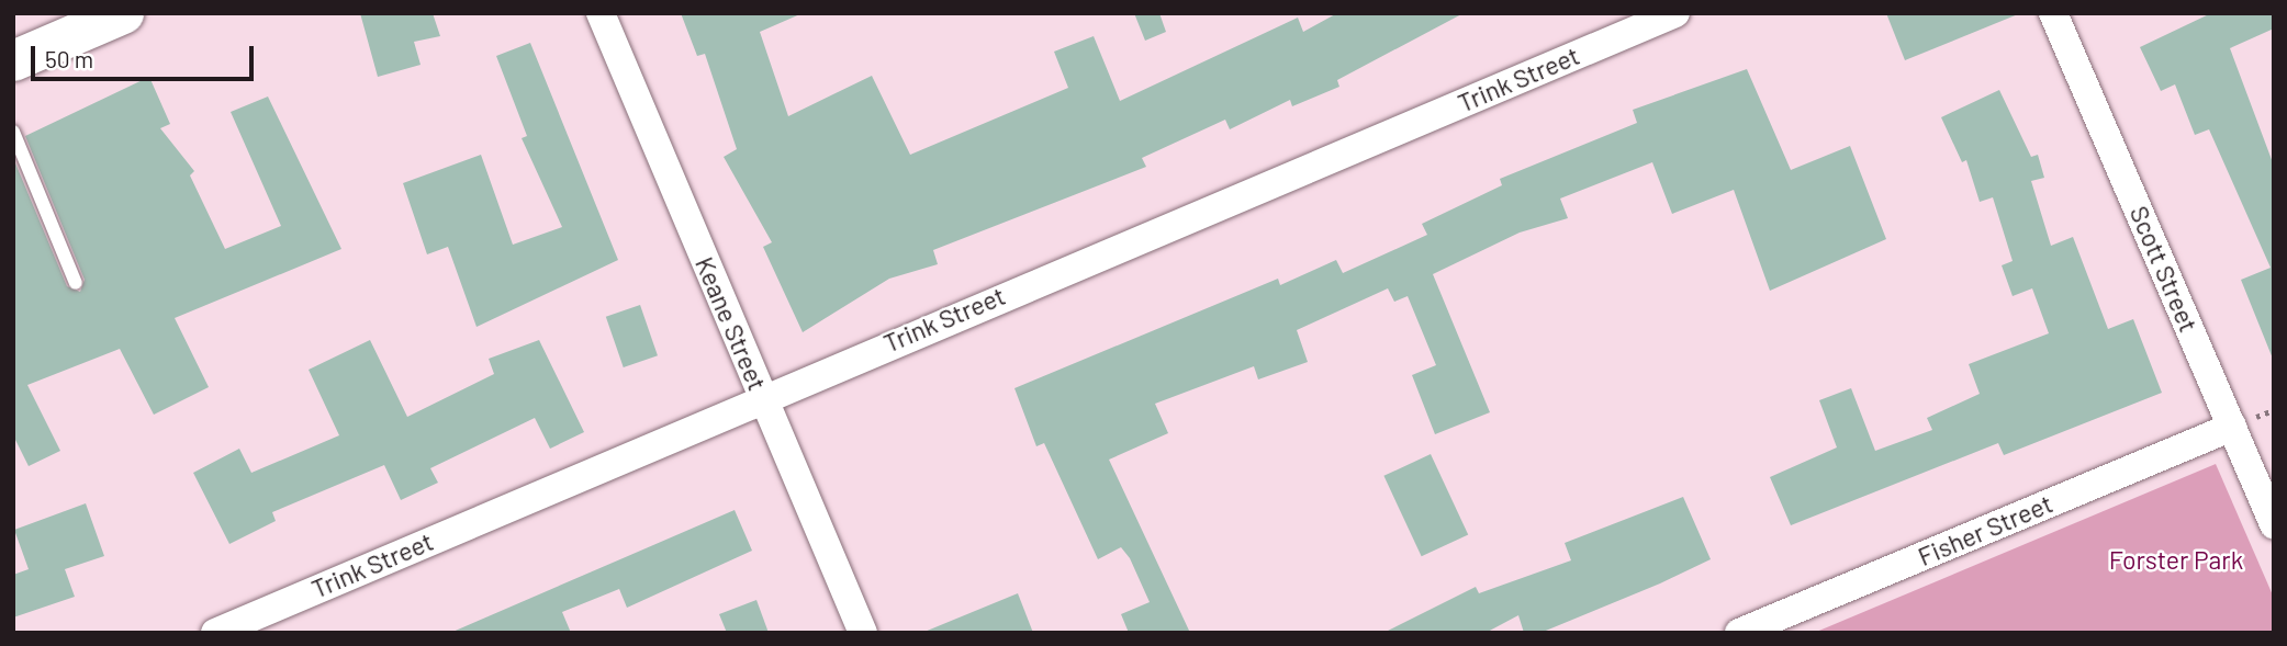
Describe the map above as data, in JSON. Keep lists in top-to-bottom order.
{
  "streets": {
    "street": [
      "Trink Street",
      "Scott Street",
      "Keane Street",
      "Fisher Street"
    ]
  },
  "crossings": [
    ["Trink Street", "Keane Street"],
    ["Scott Street", "Fisher Street"]
  ],
  "parks": ["Forster Park"],
  "scale_bar": "50 m"
}
